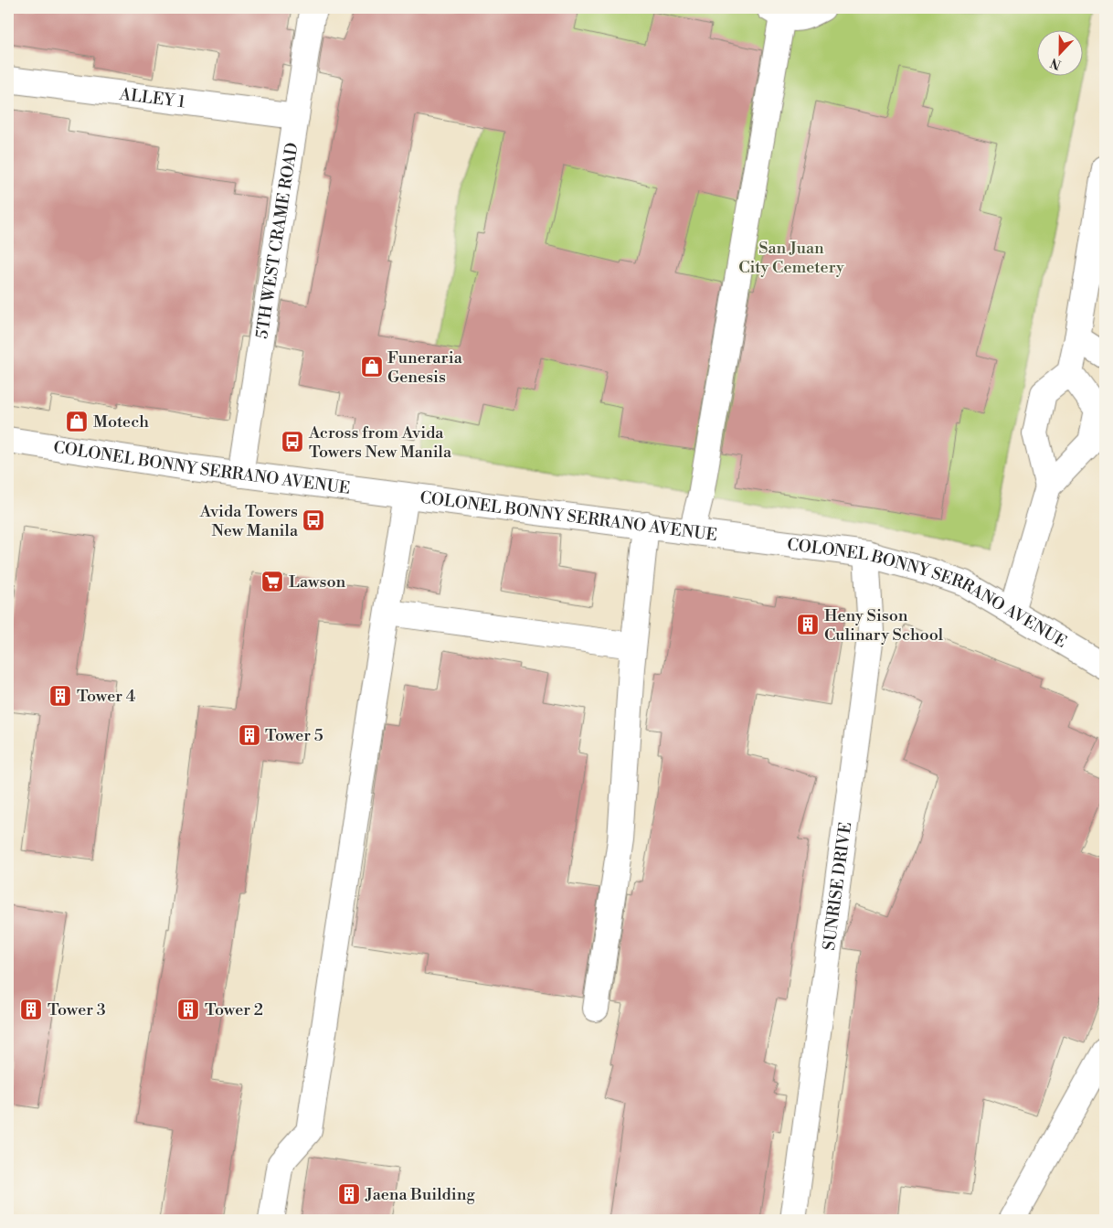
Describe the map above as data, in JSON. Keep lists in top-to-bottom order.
{
  "streets": {
    "street": [
      "ALLEY 1",
      "5TH WEST CRAME ROAD",
      "COLONEL BONNY SERRANO AVENUE",
      "SUNRISE DRIVE"
    ]
  },
  "crossings": [
    ["ALLEY 1", "5TH WEST CRAME ROAD"],
    ["5TH WEST CRAME ROAD", "COLONEL BONNY SERRANO AVENUE"],
    ["COLONEL BONNY SERRANO AVENUE", "SUNRISE DRIVE"]
  ],
  "parks": ["San Juan City Cemetery"],
  "places": {
    "shop": ["Funeraria Genesis", "Motech"],
    "bus stop": ["Across from Avida Towers New Manila", "Avida Towers New Manila"],
    "supermarket": ["Lawson"],
    "building": [
      "Heny Sison Culinary School",
      "Tower 4",
      "Tower 5",
      "Tower 3",
      "Tower 2",
      "Jaena Building"
    ]
  },
  "north": "bottom"
}
